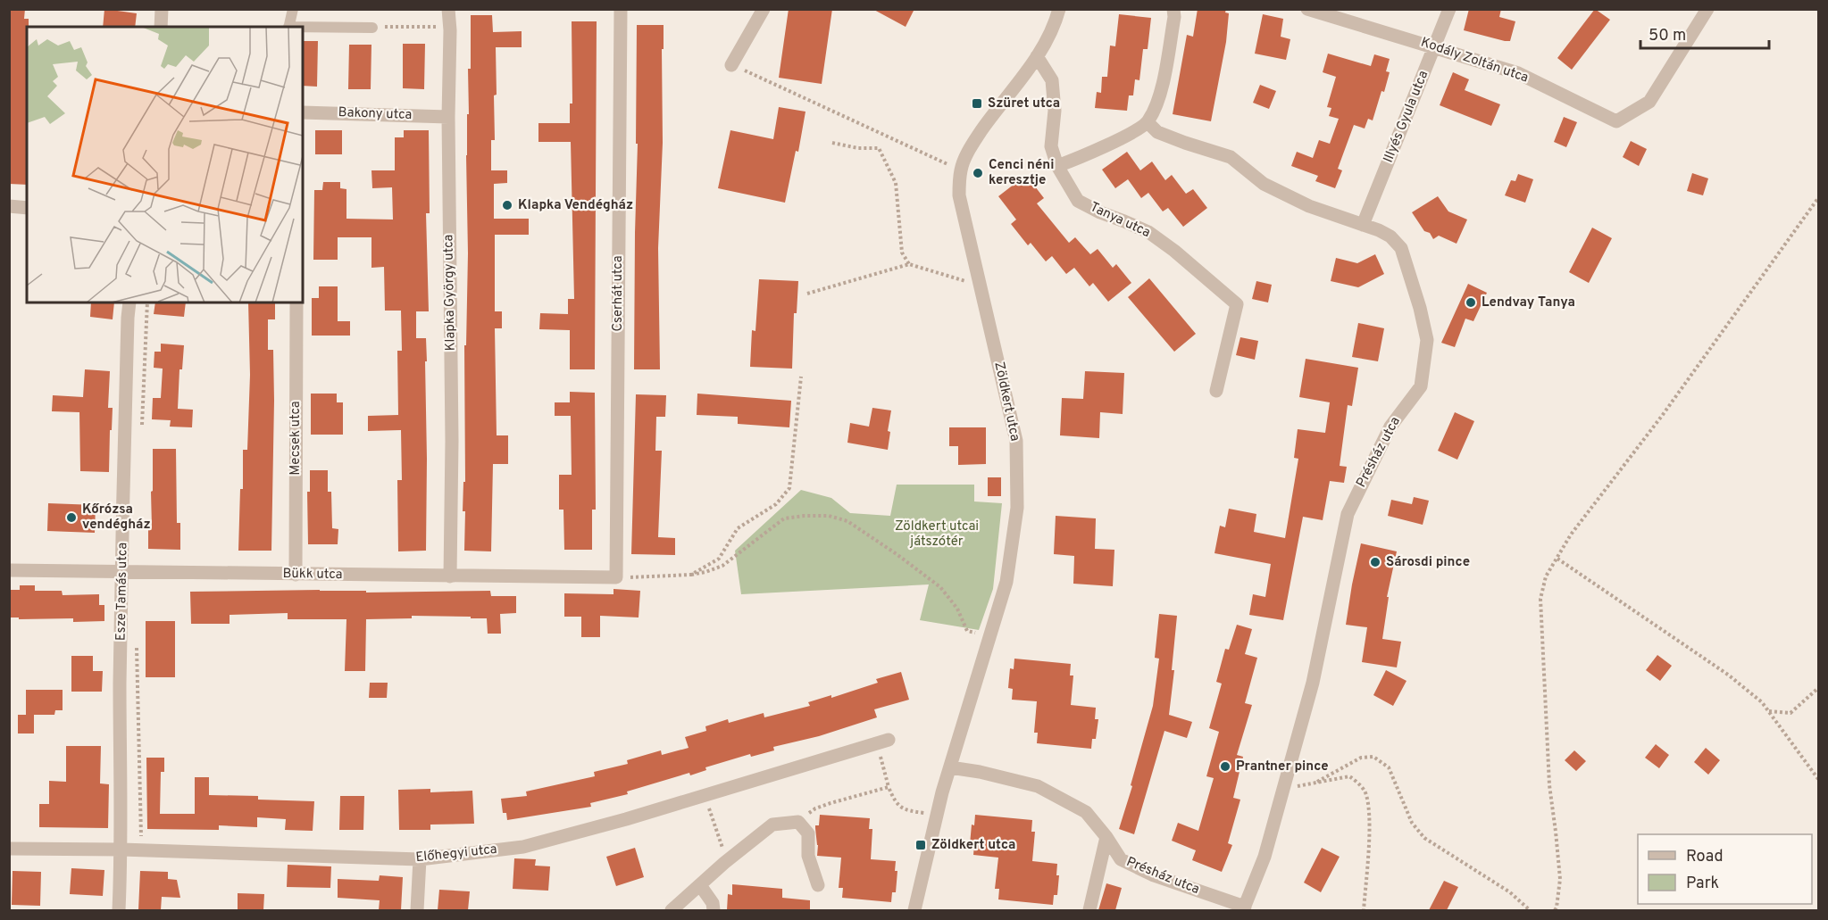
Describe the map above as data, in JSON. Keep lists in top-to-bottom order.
{
  "streets": {
    "street": [
      "Kodály Zoltán utca",
      "Bakony utca",
      "Illyés Gyula utca",
      "Tanya utca",
      "Klapka György utca",
      "Cserhát utca",
      "Zöldkert utca",
      "Mecsek utca",
      "Présház utca",
      "Bükk utca",
      "Esze Tamás utca",
      "Előhegyi utca"
    ]
  },
  "crossings": [
    ["Kodály Zoltán utca", "Illyés Gyula utca"],
    ["Bakony utca", "Klapka György utca"],
    ["Illyés Gyula utca", "Présház utca"],
    ["Tanya utca", "Zöldkert utca"],
    ["Klapka György utca", "Bükk utca"],
    ["Cserhát utca", "Bükk utca"],
    ["Zöldkert utca", "Présház utca"],
    ["Mecsek utca", "Bükk utca"],
    ["Bükk utca", "Esze Tamás utca"],
    ["Esze Tamás utca", "Előhegyi utca"]
  ],
  "parks": ["Zöldkert utcai játszótér"],
  "places": {
    "transit": ["Szüret utca", "Zöldkert utca"],
    "other": [
      "Cenci néni keresztje",
      "Klapka Vendégház",
      "Lendvay Tanya",
      "Kőrózsa vendégház",
      "Sárosdi pince",
      "Prantner pince"
    ]
  },
  "legend": ["Road", "Park"],
  "scale_bar": "50 m"
}
